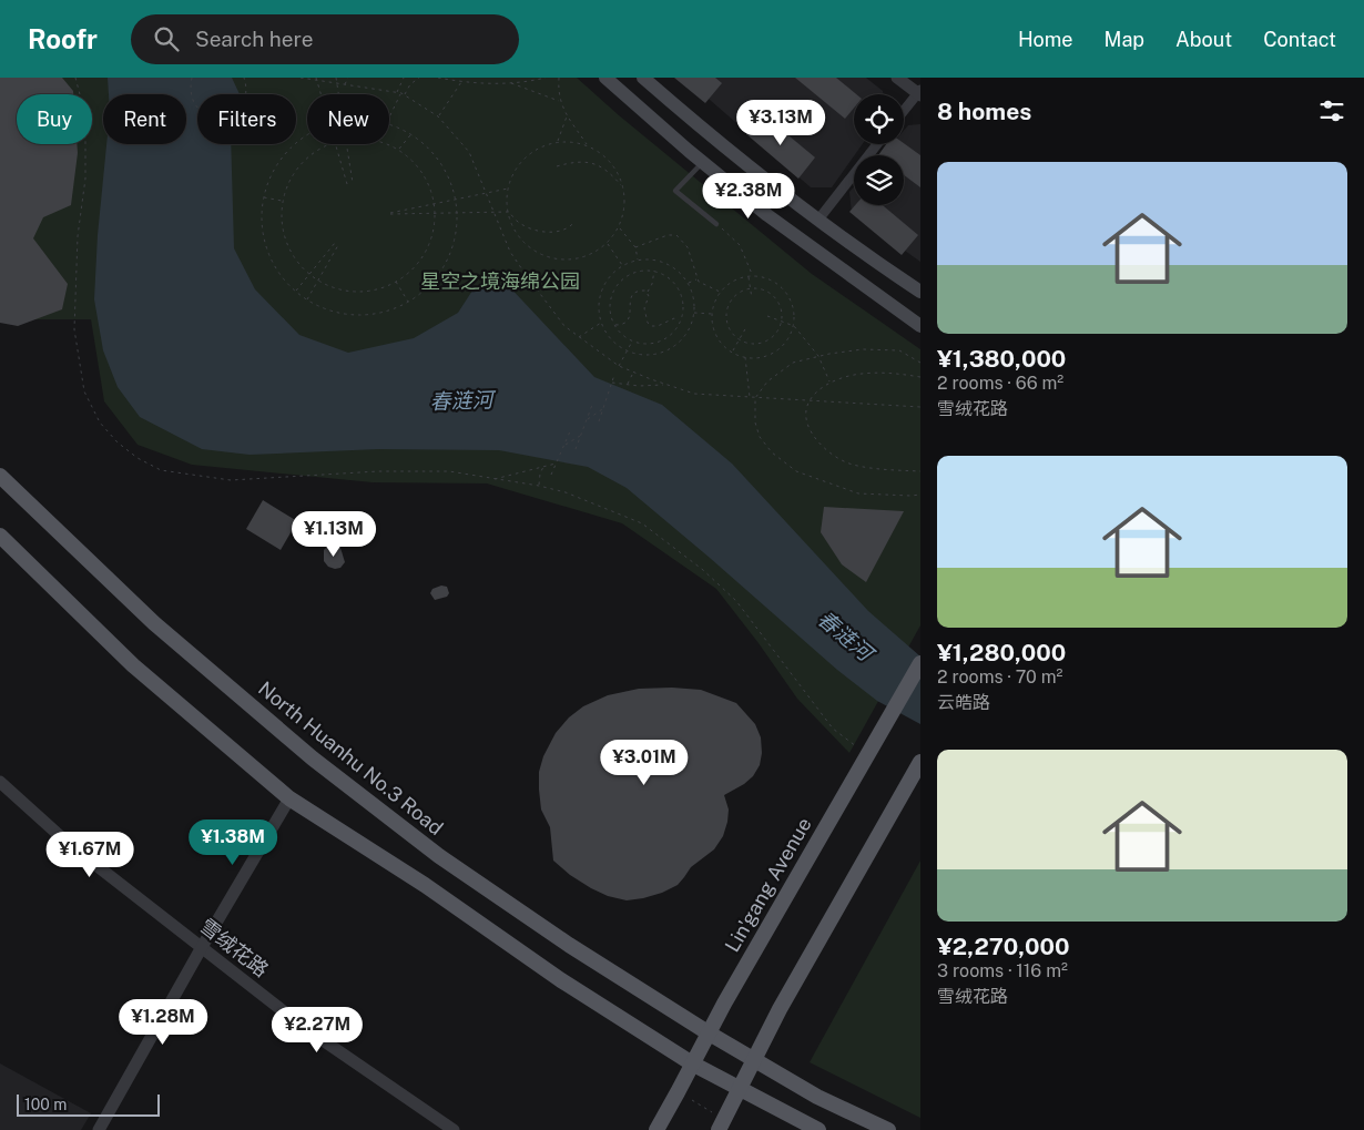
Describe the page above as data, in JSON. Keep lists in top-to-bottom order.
{
  "streets": {
    "main road": ["North Huanhu No.3 Road", "Lin'gang Avenue"],
    "street": ["雪绒花路"]
  },
  "crossings": [
    ["North Huanhu No.3 Road", "Lin'gang Avenue"]
  ],
  "water": ["春涟河"],
  "parks": ["星空之境海绵公园"],
  "scale_bar": "100 m",
  "page": {
    "header": "Roofr",
    "search": "Search here",
    "nav": [
      "Home",
      "Map",
      "About",
      "Contact"
    ],
    "heading": "8 homes",
    "chip": [
      "Buy",
      "Rent",
      "Filters",
      "New"
    ],
    "price": [
      "¥3.13M",
      "¥2.38M",
      "¥1.13M",
      "¥3.01M",
      "¥1.38M",
      "¥1.67M",
      "¥1.28M",
      "¥2.27M"
    ],
    "list": [
      {
        "name": "¥1,380,000",
        "note": "2 rooms · 66 m² · 雪绒花路"
      },
      {
        "name": "¥1,280,000",
        "note": "2 rooms · 70 m² · 云皓路"
      },
      {
        "name": "¥2,270,000",
        "note": "3 rooms · 116 m² · 雪绒花路"
      }
    ],
    "scale": "100 m"
  }
}
